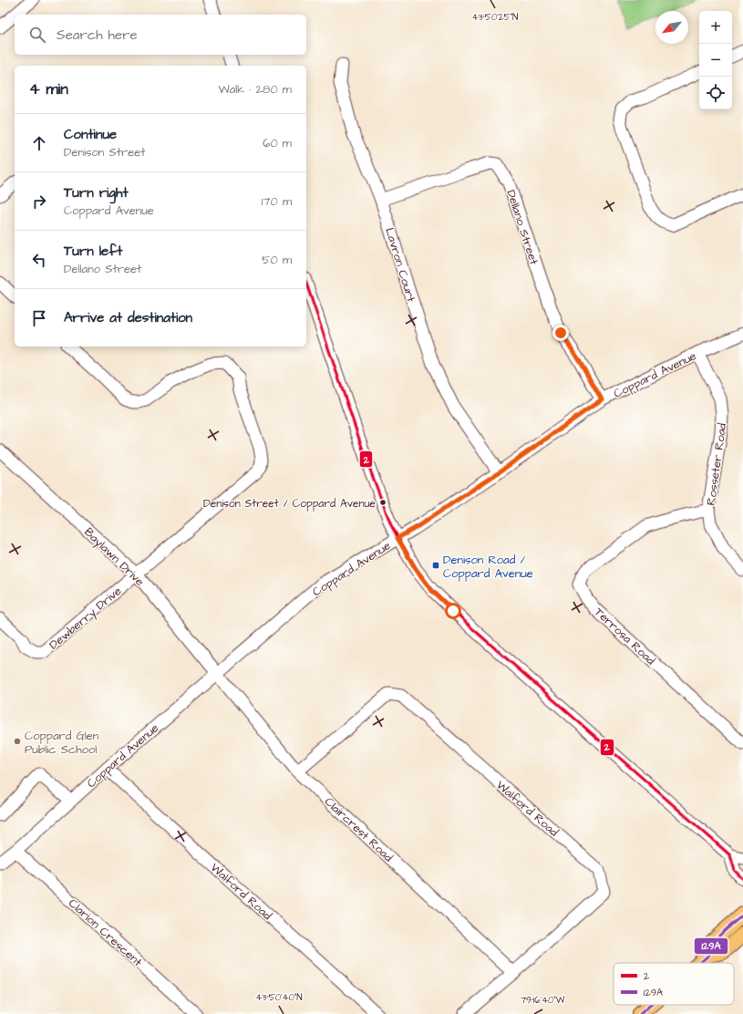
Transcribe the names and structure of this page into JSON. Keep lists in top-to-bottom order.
{
  "streets": {
    "street": [
      "Dellano Street",
      "Lavron Court",
      "Coppard Avenue",
      "Rosseter Road",
      "Baylawn Drive",
      "Dewberry Drive",
      "Terrosa Road",
      "Walford Road",
      "Claircrest Road",
      "Clarion Crescent"
    ]
  },
  "crossings": [
    ["Dellano Street", "Lavron Court"],
    ["Dellano Street", "Coppard Avenue"],
    ["Lavron Court", "Coppard Avenue"],
    ["Coppard Avenue", "Rosseter Road"],
    ["Coppard Avenue", "Baylawn Drive"],
    ["Coppard Avenue", "Walford Road"],
    ["Coppard Avenue", "Claircrest Road"],
    ["Coppard Avenue", "Clarion Crescent"],
    ["Rosseter Road", "Terrosa Road"],
    ["Baylawn Drive", "Dewberry Drive"],
    ["Baylawn Drive", "Claircrest Road"],
    ["Walford Road", "Claircrest Road"]
  ],
  "places": {
    "other": ["Denison Street / Coppard Avenue", "Coppard Glen Public School"],
    "transit": ["Denison Road / Coppard Avenue"]
  },
  "lines": ["transit line 2", "transit line 129A"],
  "legend": ["2", "129A"],
  "north": "bottom left",
  "page": {
    "map_buttons": ["+", "−"],
    "search": "Search here",
    "heading": ["4 min", "Walk · 280 m"],
    "list": [
      ["Continue", "Denison Street", "60 m"],
      ["Turn right", "Coppard Avenue", "170 m"],
      ["Turn left", "Dellano Street", "50 m"],
      "Arrive at destination"
    ]
  },
  "coordinates": ["43°50'25\"N", "43°50'40\"N", "79°16'40\"W"]
}
